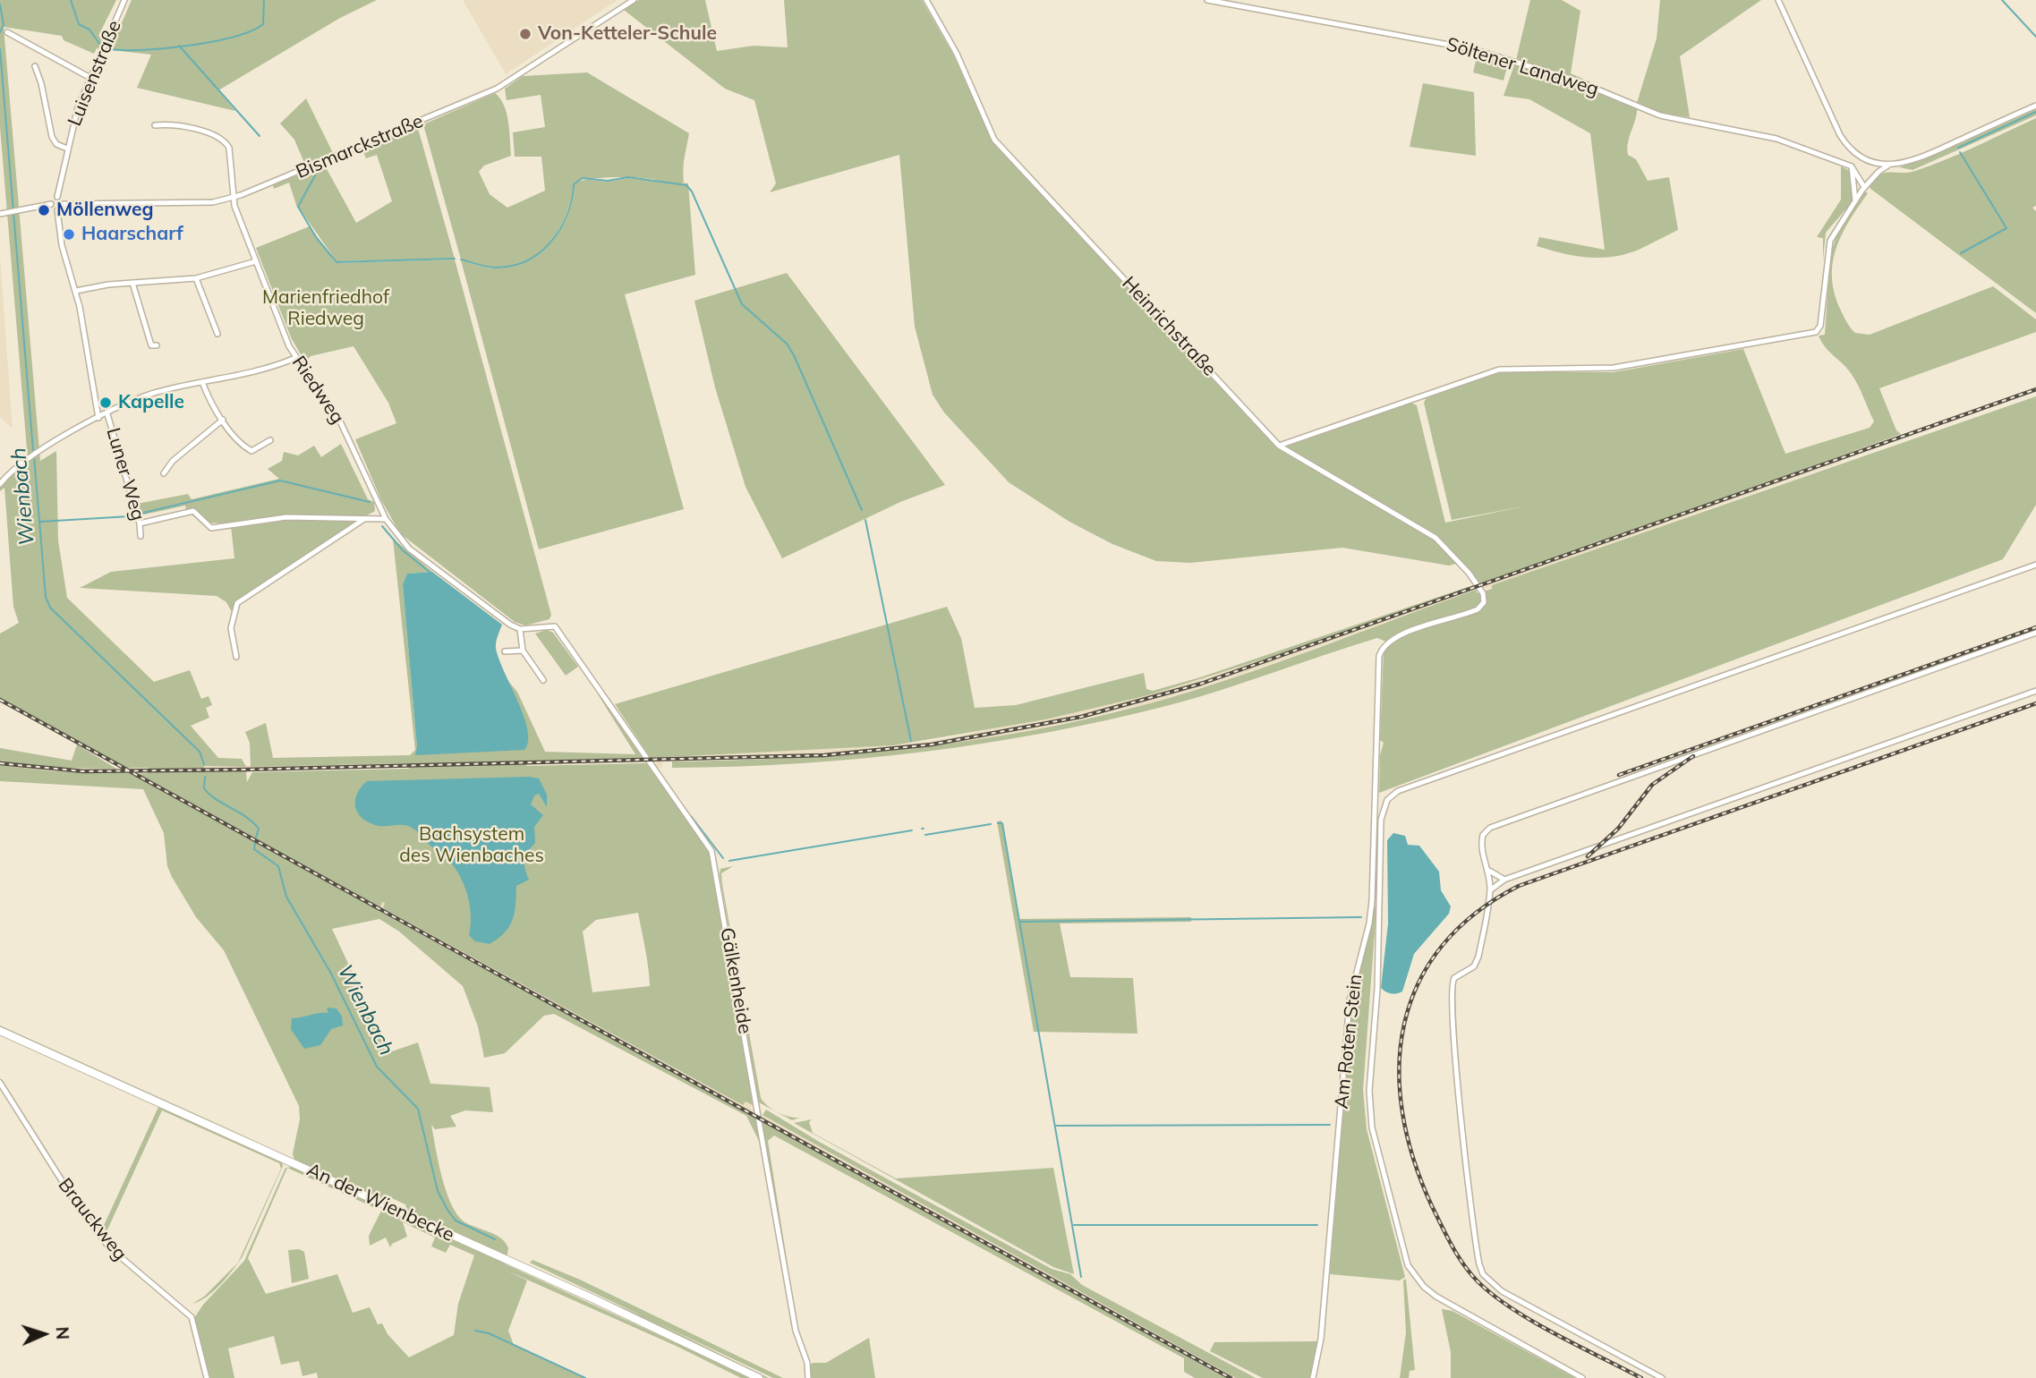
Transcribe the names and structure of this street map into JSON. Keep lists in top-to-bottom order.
{
  "streets": {
    "street": [
      "Söltener Landweg",
      "Luisenstraße",
      "Bismarckstraße",
      "Heinrichstraße",
      "Riedweg",
      "Luner Weg",
      "Gälkenheide",
      "Am Roten Stein",
      "An der Wienbecke",
      "Brauckweg"
    ]
  },
  "crossings": [
    ["Bismarckstraße", "Riedweg"],
    ["Heinrichstraße", "Am Roten Stein"],
    ["Riedweg", "Luner Weg"],
    ["Riedweg", "Gälkenheide"]
  ],
  "water": ["Wienbach"],
  "parks": ["Marienfriedhof Riedweg", "Bachsystem des Wienbaches"],
  "places": [
    "Von-Ketteler-Schule",
    "Möllenweg",
    "Haarscharf",
    "Kapelle"
  ],
  "north": "right"
}
